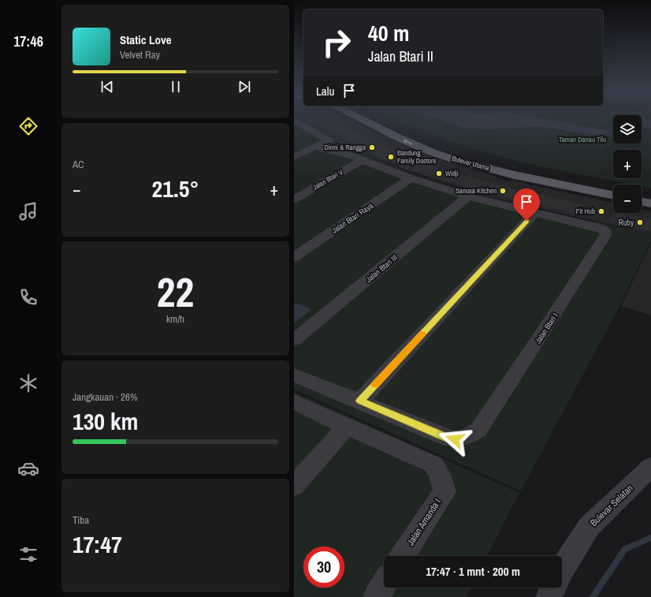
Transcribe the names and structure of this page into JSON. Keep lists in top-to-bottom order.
{
  "streets": {
    "main road": ["Bulevar Utama"],
    "street": [
      "Jalan Btari V",
      "Jalan Btari Raya",
      "Jalan Btari III",
      "Jalan Btari I",
      "Bulevar Selatan",
      "Jalan Amanda I"
    ]
  },
  "parks": ["Taman Danau Tilu"],
  "places": [
    "Dinni & Rangga",
    "Bandung Family Doctors",
    "Widji",
    "Sanusa Kitchen",
    "Fit Hub",
    "Ruby"
  ],
  "page": {
    "tabs": "17:46",
    "turn": ["40 m", "Jalan Btari II"],
    "song": ["Static Love", "Velvet Ray"],
    "then": "Lalu",
    "map_buttons": ["+", "−"],
    "tile": [
      "AC",
      ["22", "km/h"],
      ["Jangkauan · 26%", "130 km"],
      ["Tiba", "17:47"]
    ],
    "heat": ["−", "21.5°", "+"],
    "limit": "30",
    "trip": "17:47 · 1 mnt · 200 m"
  }
}
